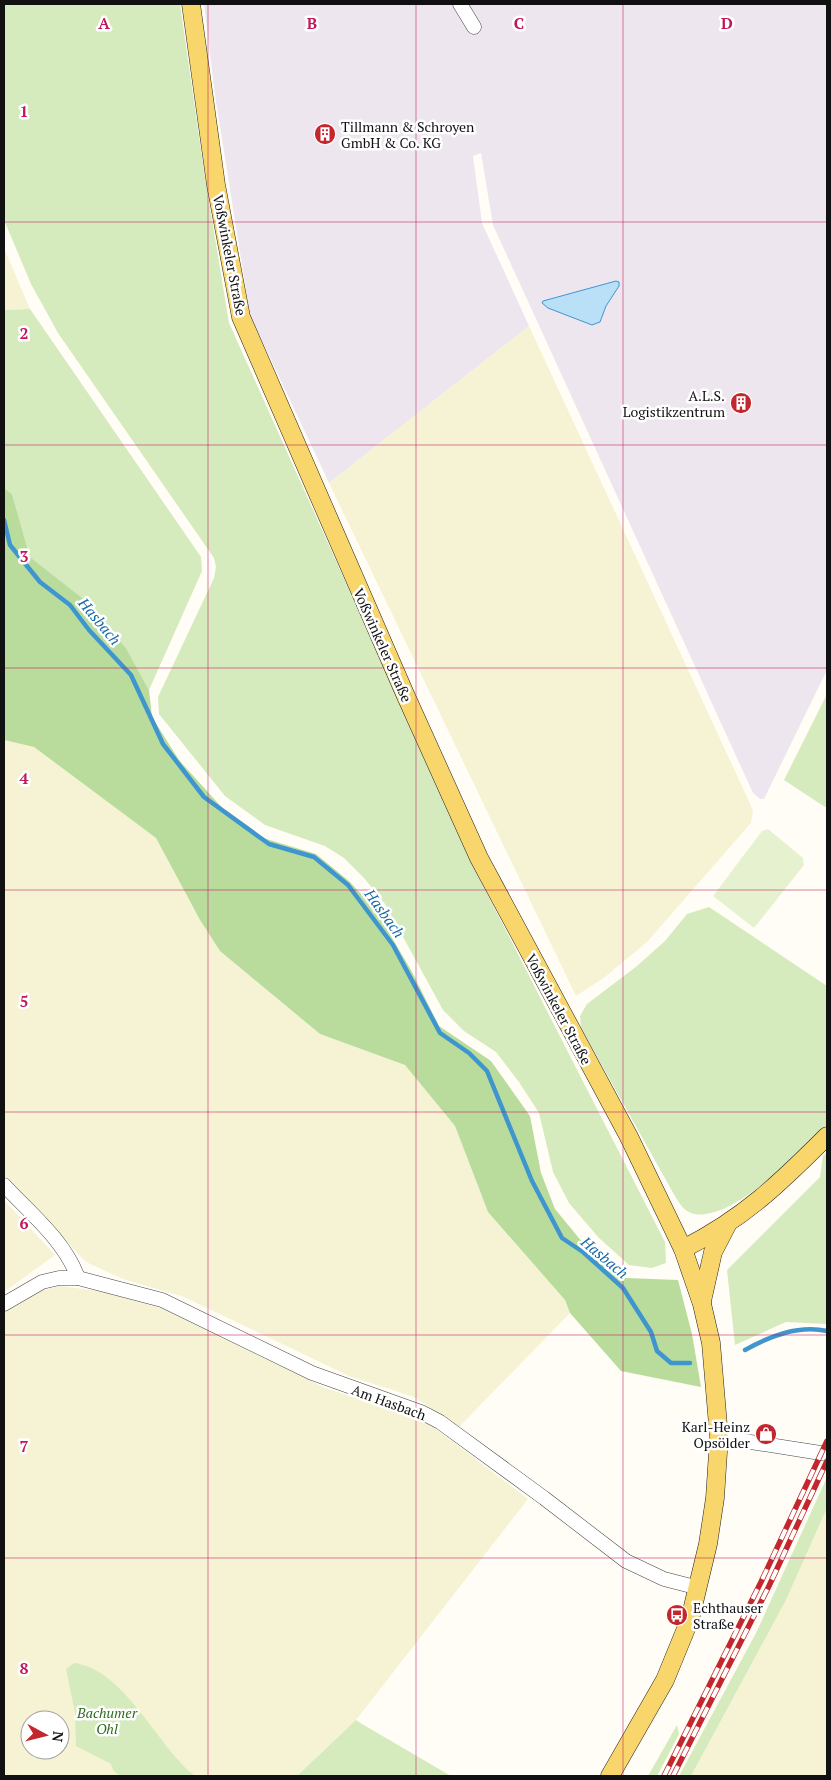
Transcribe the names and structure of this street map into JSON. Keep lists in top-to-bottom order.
{
  "streets": {
    "main road": ["Voßwinkeler Straße"],
    "street": ["Am Hasbach"]
  },
  "crossings": [
    ["Voßwinkeler Straße", "Am Hasbach"]
  ],
  "water": ["Hasbach"],
  "parks": ["Bachumer Ohl"],
  "places": {
    "building": ["Tillmann & Schroyen GmbH & Co. KG", "A.L.S. Logistikzentrum"],
    "shop": ["Karl-Heinz Opsölder"],
    "bus stop": ["Echthauser Straße"]
  },
  "north": "right",
  "grid": {
    "columns": [
      "A",
      "B",
      "C",
      "D"
    ],
    "rows": [
      "1",
      "2",
      "3",
      "4",
      "5",
      "6",
      "7",
      "8"
    ]
  }
}
